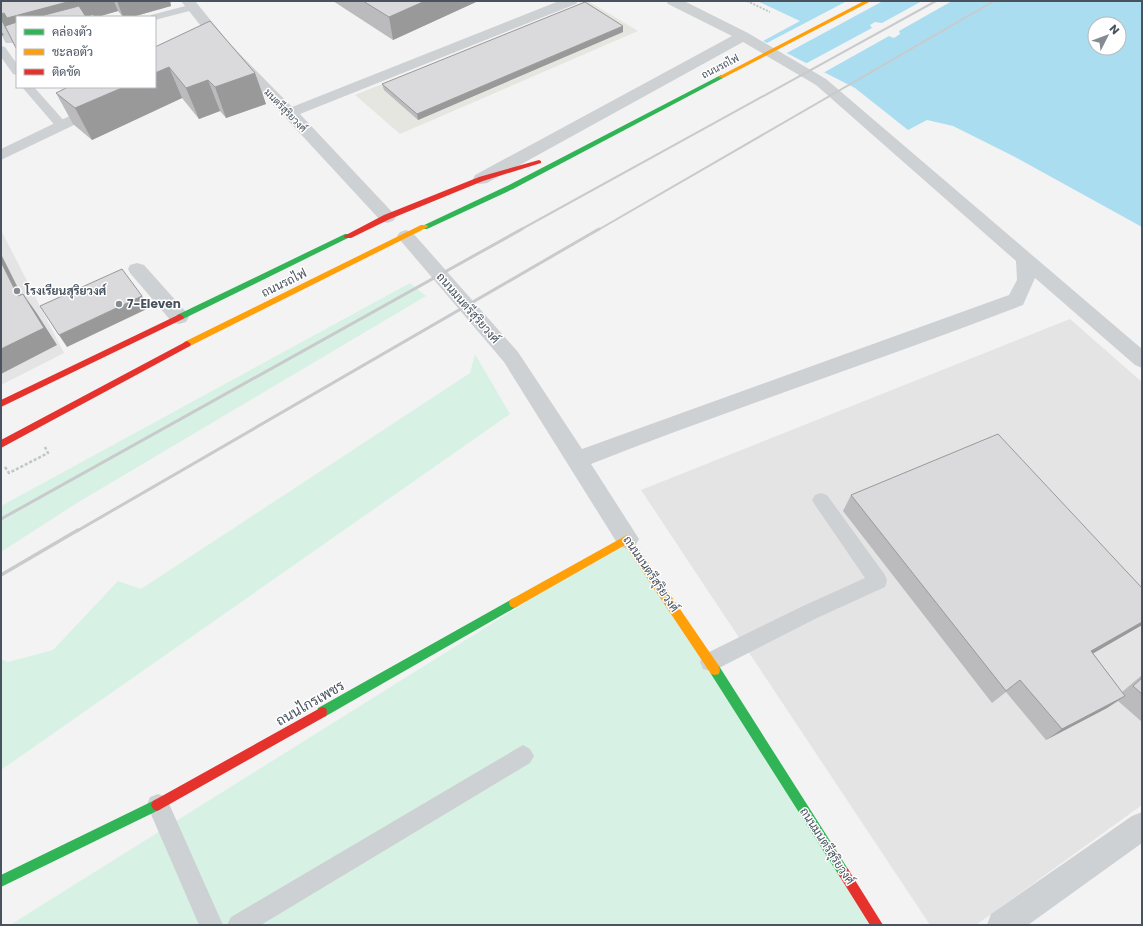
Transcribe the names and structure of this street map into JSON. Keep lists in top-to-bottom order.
{
  "streets": {
    "main road": ["ถนนรถไฟ", "ถนนมนตรีสุริยวงศ์", "ถนนไกรเพชร"],
    "street": ["มนตรีสุริยวงศ์"]
  },
  "crossings": [
    ["ถนนรถไฟ", "มนตรีสุริยวงศ์"],
    ["ถนนรถไฟ", "ถนนมนตรีสุริยวงศ์"],
    ["ถนนมนตรีสุริยวงศ์", "ถนนไกรเพชร"]
  ],
  "places": ["โรงเรียนสุริยวงศ์", "7-Eleven"],
  "legend": ["คล่องตัว", "ชะลอตัว", "ติดขัด"],
  "north": "top right"
}
